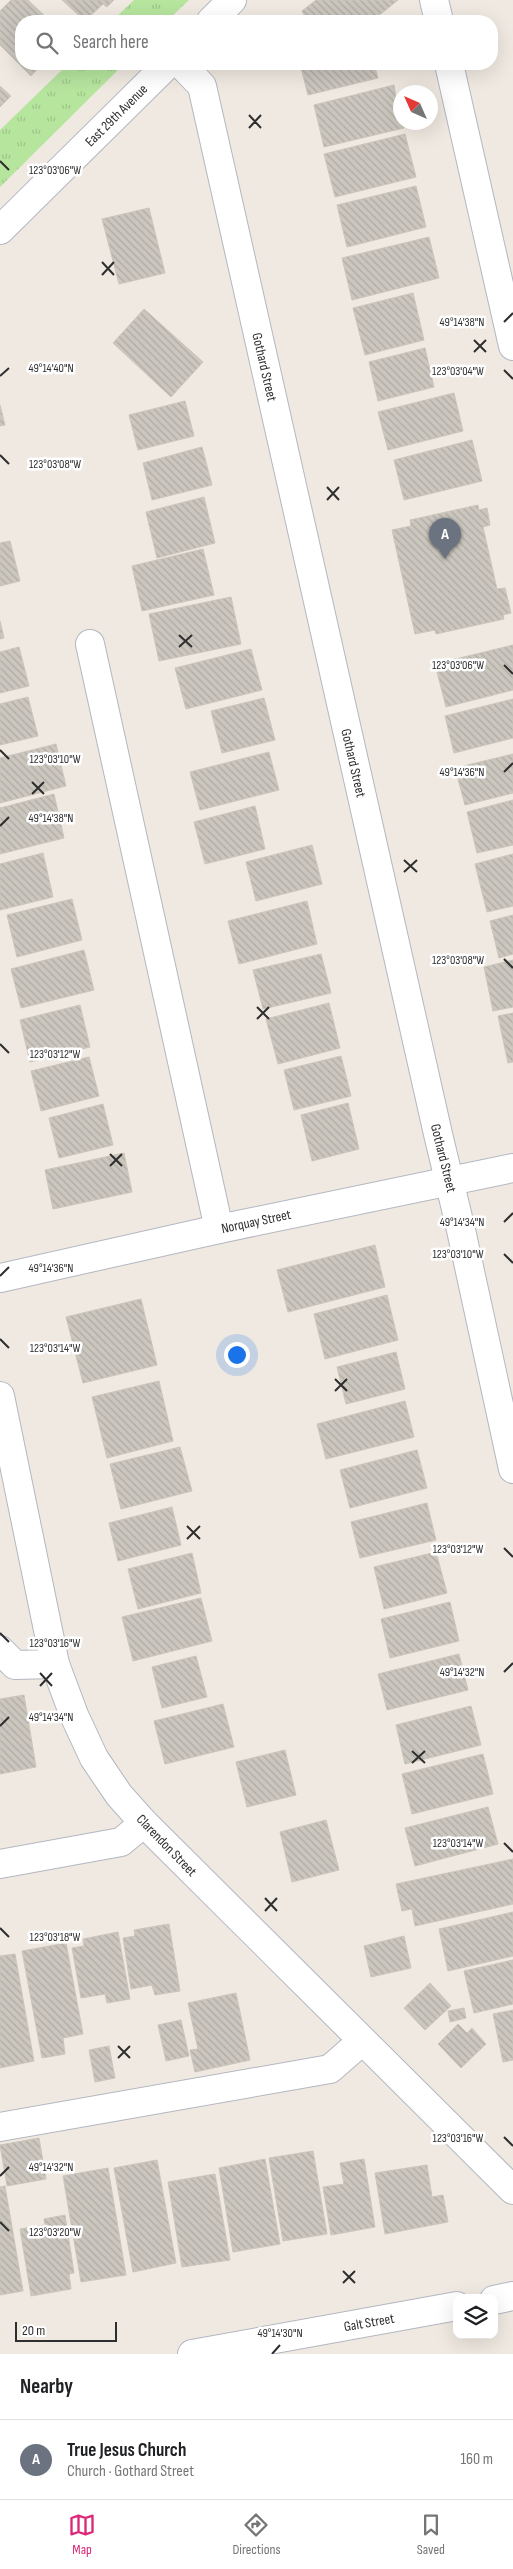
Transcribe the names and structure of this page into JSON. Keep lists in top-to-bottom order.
{
  "streets": {
    "street": [
      "East 29th Avenue",
      "Gothard Street",
      "Norquay Street",
      "Clarendon Street",
      "Galt Street"
    ]
  },
  "crossings": [
    ["Gothard Street", "Norquay Street"]
  ],
  "scale_bar": "20 m",
  "north": "top left",
  "page": {
    "search": "Search here",
    "pins": "A",
    "scale": "20 m",
    "heading": "Nearby",
    "list": [
      {
        "mark": "A",
        "name": "True Jesus Church",
        "note": "Church · Gothard Street",
        "value": "160 m"
      }
    ],
    "nav": ["Map", "Directions", "Saved"]
  },
  "coordinates": [
    "123°03'06\"W",
    "49°14'38\"N",
    "49°14'40\"N",
    "123°03'04\"W",
    "123°03'08\"W",
    "123°03'10\"W",
    "49°14'36\"N",
    "123°03'12\"W",
    "49°14'34\"N",
    "123°03'14\"W",
    "123°03'16\"W",
    "49°14'32\"N",
    "123°03'18\"W",
    "123°03'20\"W",
    "49°14'30\"N"
  ]
}
